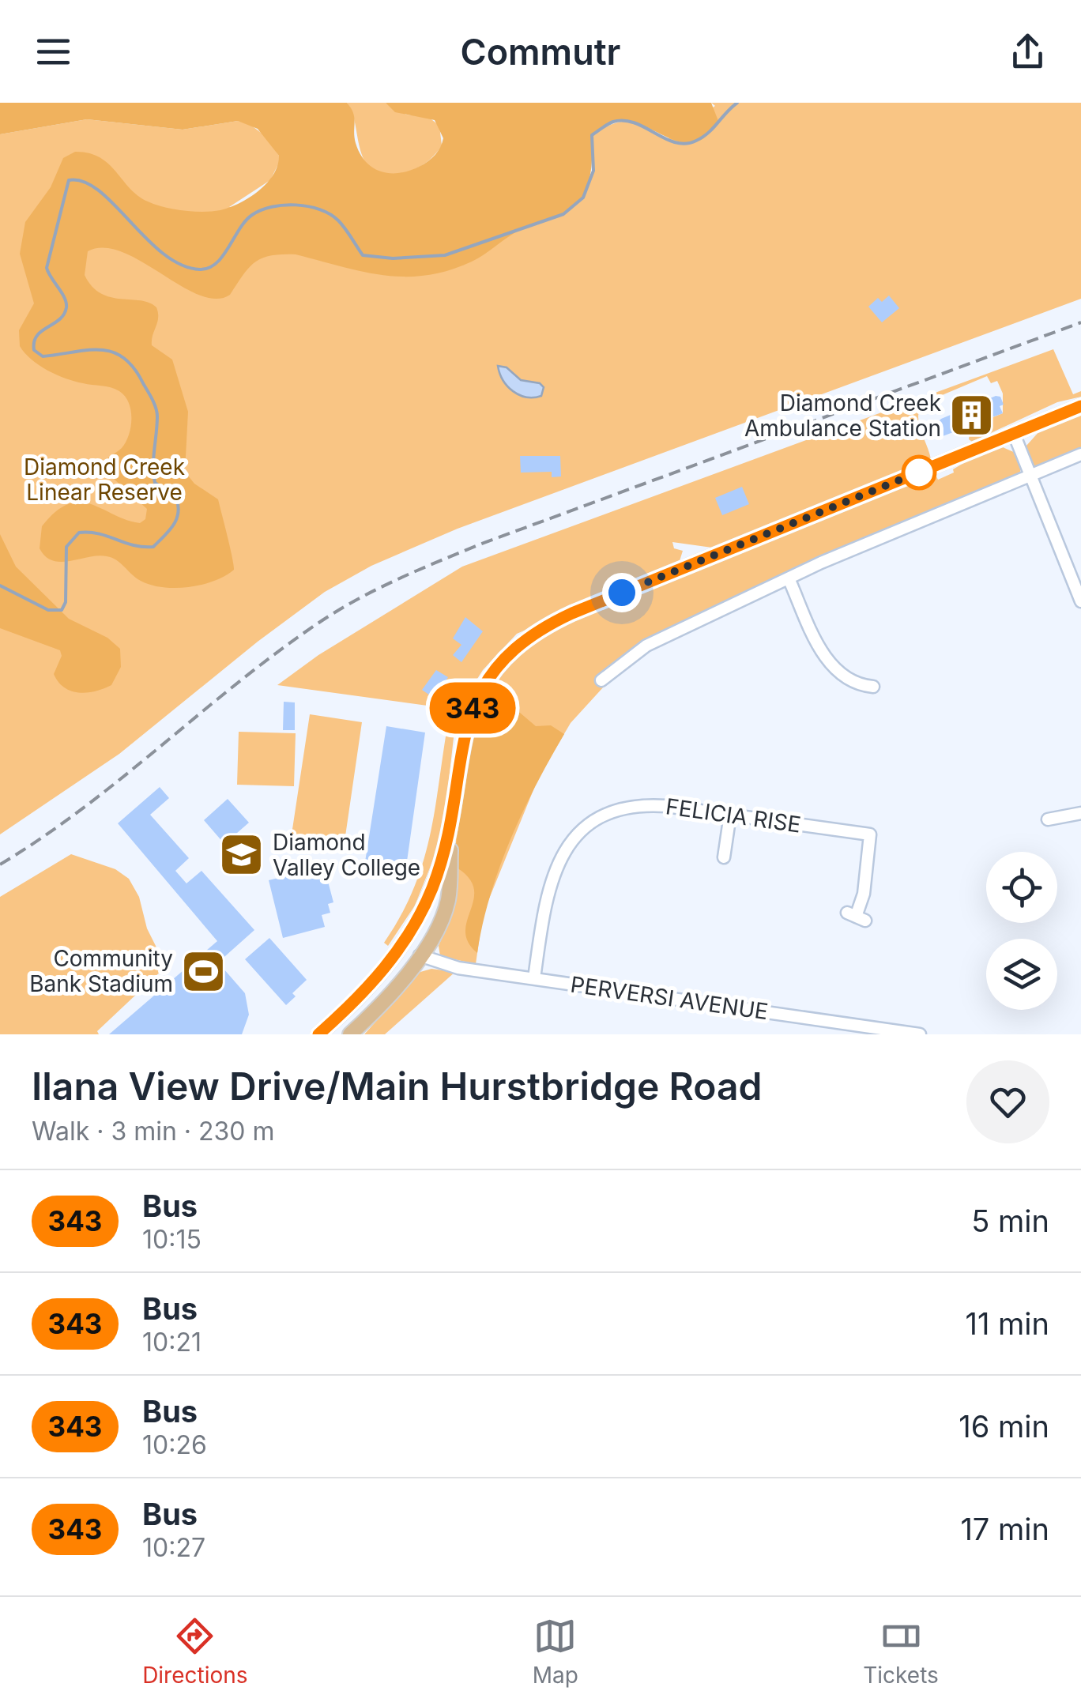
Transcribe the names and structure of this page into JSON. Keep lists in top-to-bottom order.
{
  "streets": {
    "street": ["FELICIA RISE", "PERVERSI AVENUE"]
  },
  "crossings": [
    ["FELICIA RISE", "PERVERSI AVENUE"]
  ],
  "parks": ["Diamond Creek Linear Reserve"],
  "places": {
    "building": ["Diamond Creek Ambulance Station"],
    "school or university": ["Diamond Valley College"],
    "sports": ["Community Bank Stadium"]
  },
  "lines": ["bus line 343"],
  "page": {
    "header": "Commutr",
    "on_map": "343",
    "heading": ["Ilana View Drive/Main Hurstbridge Road", "Walk · 3 min · 230 m"],
    "list": [
      {
        "mark": "343",
        "name": "Bus",
        "note": "10:15",
        "value": "5 min"
      },
      {
        "mark": "343",
        "name": "Bus",
        "note": "10:21",
        "value": "11 min"
      },
      {
        "mark": "343",
        "name": "Bus",
        "note": "10:26",
        "value": "16 min"
      },
      {
        "mark": "343",
        "name": "Bus",
        "note": "10:27",
        "value": "17 min"
      }
    ],
    "tabs": ["Directions", "Map", "Tickets"]
  }
}
